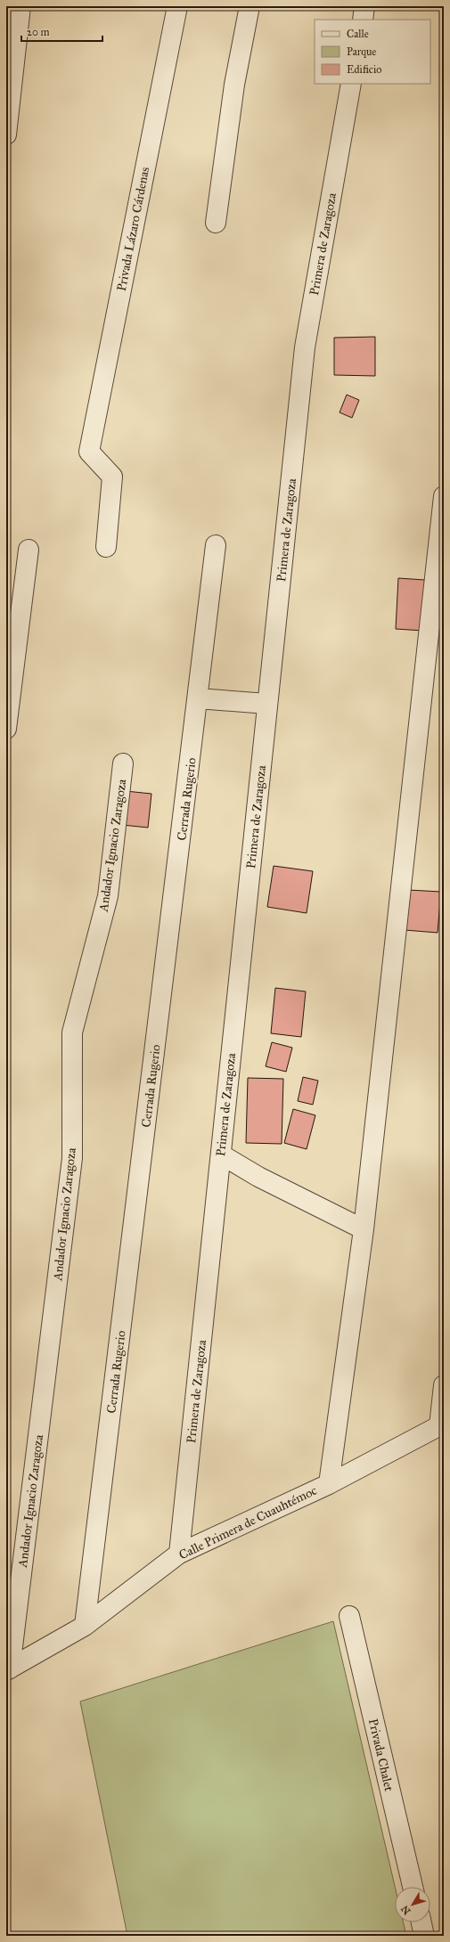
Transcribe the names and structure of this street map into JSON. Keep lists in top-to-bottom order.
{
  "streets": {
    "street": [
      "Privada Lázaro Cárdenas",
      "Primera de Zaragoza",
      "Cerrada Rugerio",
      "Andador Ignacio Zaragoza",
      "Calle Primera de Cuauhtémoc",
      "Privada Chalet"
    ]
  },
  "crossings": [
    ["Primera de Zaragoza", "Calle Primera de Cuauhtémoc"],
    ["Cerrada Rugerio", "Calle Primera de Cuauhtémoc"],
    ["Andador Ignacio Zaragoza", "Calle Primera de Cuauhtémoc"]
  ],
  "legend": ["Calle", "Parque", "Edificio"],
  "scale_bar": "20 m",
  "north": "bottom left"
}
